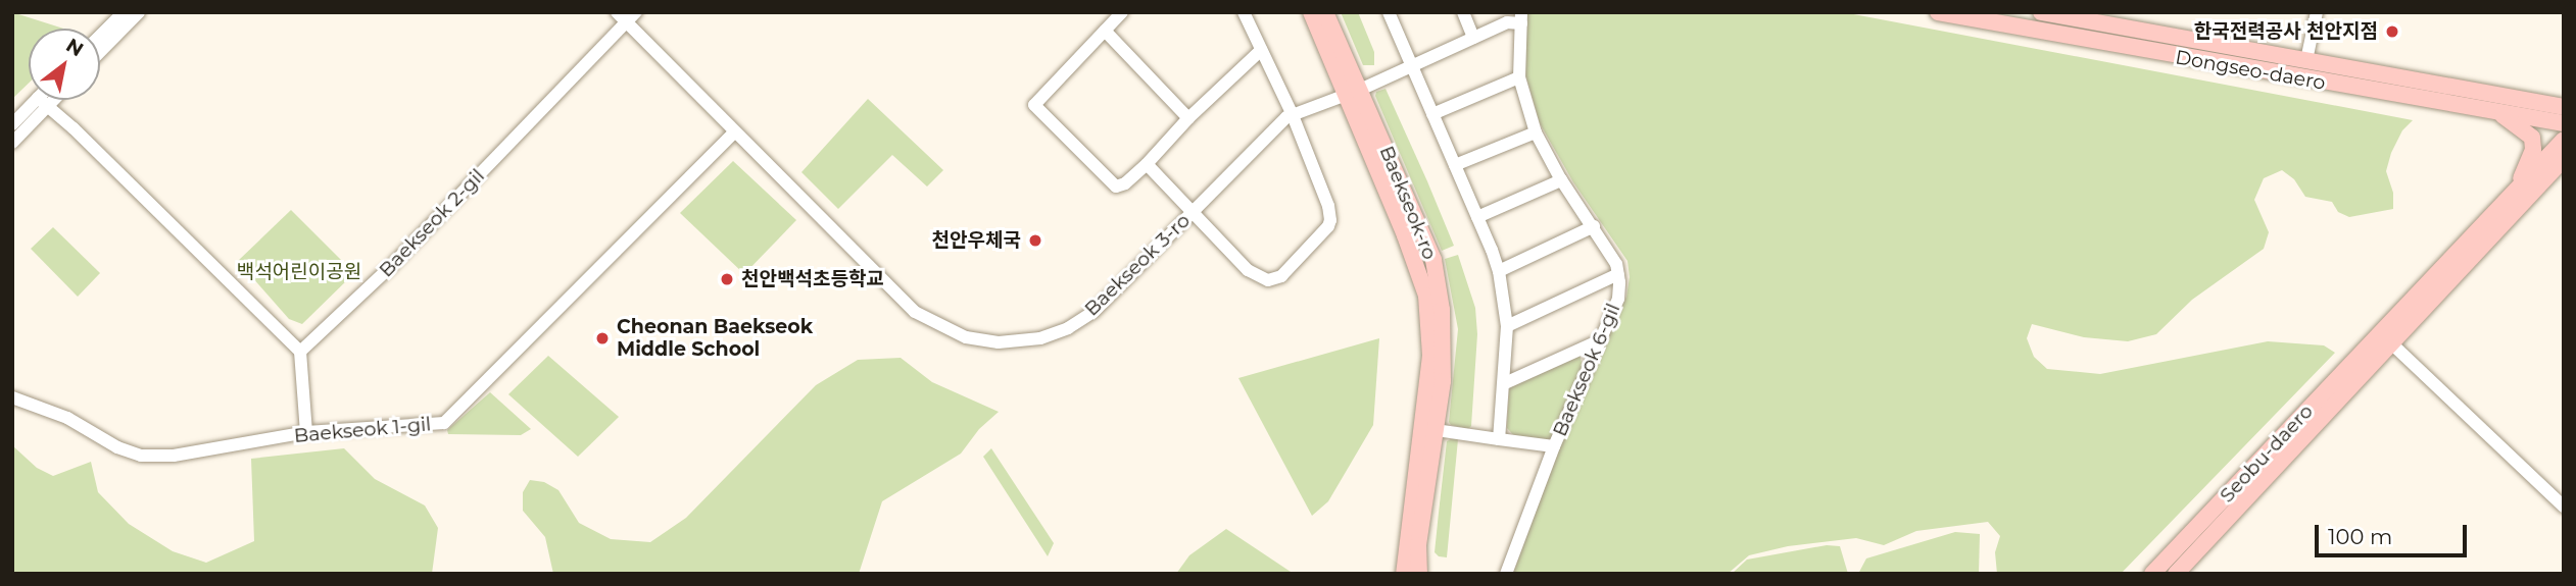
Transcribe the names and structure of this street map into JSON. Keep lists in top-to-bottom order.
{
  "streets": {
    "main road": ["Dongseo-daero", "Baekseok-ro", "Seobu-daero"],
    "street": [
      "Baekseok 2-gil",
      "Baekseok 3-ro",
      "Baekseok 6-gil",
      "Baekseok 1-gil"
    ]
  },
  "crossings": [
    ["Baekseok-ro", "Baekseok 3-ro"],
    ["Baekseok 2-gil", "Baekseok 3-ro"],
    ["Baekseok 3-ro", "Baekseok 6-gil"],
    ["Baekseok 3-ro", "Baekseok 1-gil"]
  ],
  "parks": ["백석어린이공원"],
  "places": [
    "한국전력공사 천안지점",
    "천안우체국",
    "천안백석초등학교",
    "Cheonan Baekseok Middle School"
  ],
  "scale_bar": "100 m",
  "north": "top right"
}
